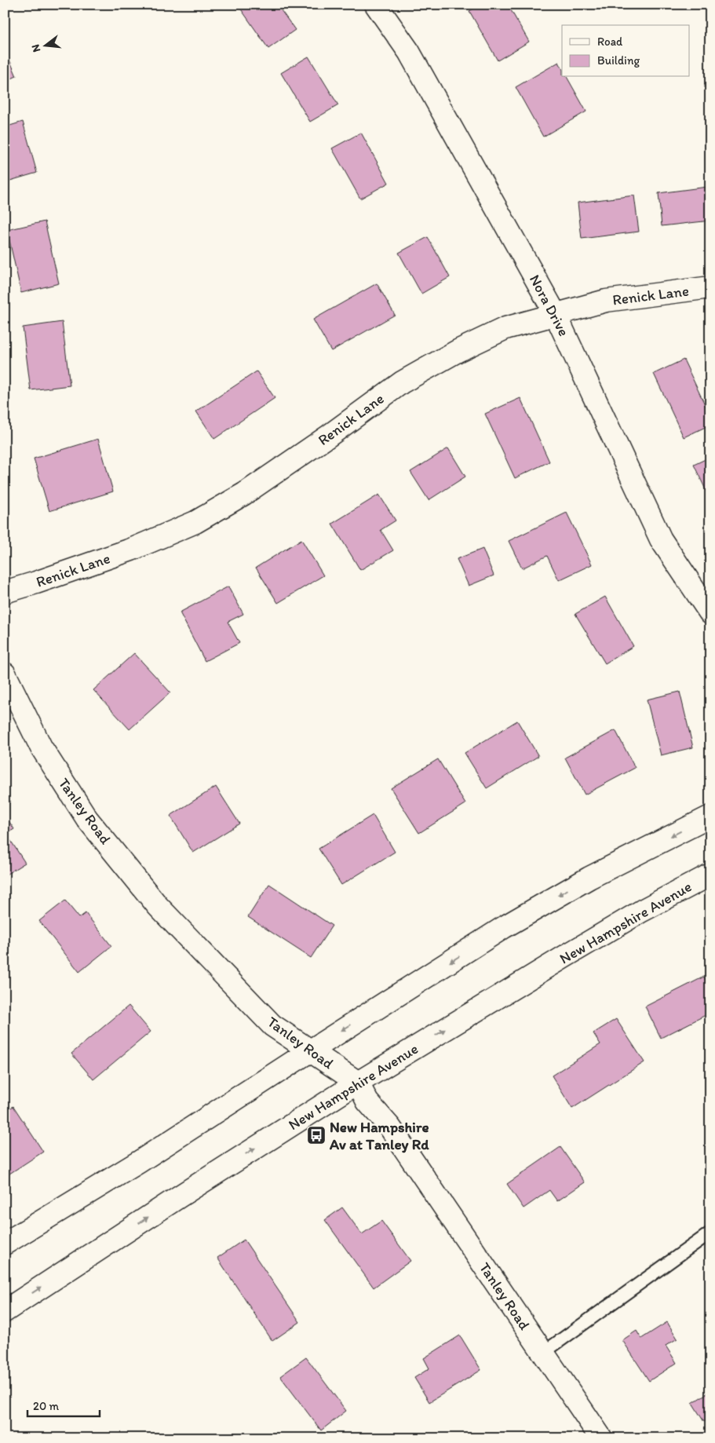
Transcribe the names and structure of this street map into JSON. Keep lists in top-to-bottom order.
{
  "streets": {
    "street": [
      "Renick Lane",
      "Nora Drive",
      "Tanley Road",
      "New Hampshire Avenue"
    ]
  },
  "crossings": [
    ["Renick Lane", "Nora Drive"],
    ["Tanley Road", "New Hampshire Avenue"]
  ],
  "places": {
    "bus stop": ["New Hampshire Av at Tanley Rd"]
  },
  "legend": ["Road", "Building"],
  "scale_bar": "20 m",
  "north": "left"
}
